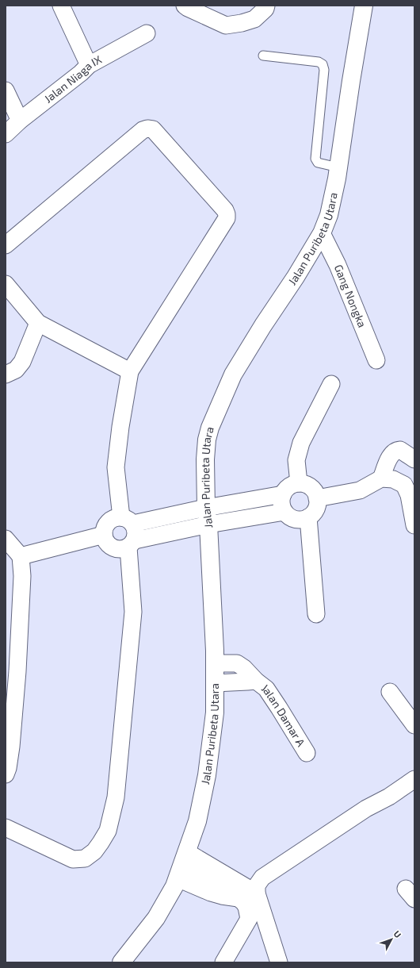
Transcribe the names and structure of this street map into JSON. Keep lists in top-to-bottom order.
{
  "streets": {
    "street": [
      "Jalan Niaga IX",
      "Jalan Puribeta Utara",
      "Gang Nongka",
      "Jalan Damar A"
    ]
  },
  "crossings": [
    ["Jalan Puribeta Utara", "Gang Nongka"],
    ["Jalan Puribeta Utara", "Jalan Damar A"]
  ],
  "north": "top right"
}
